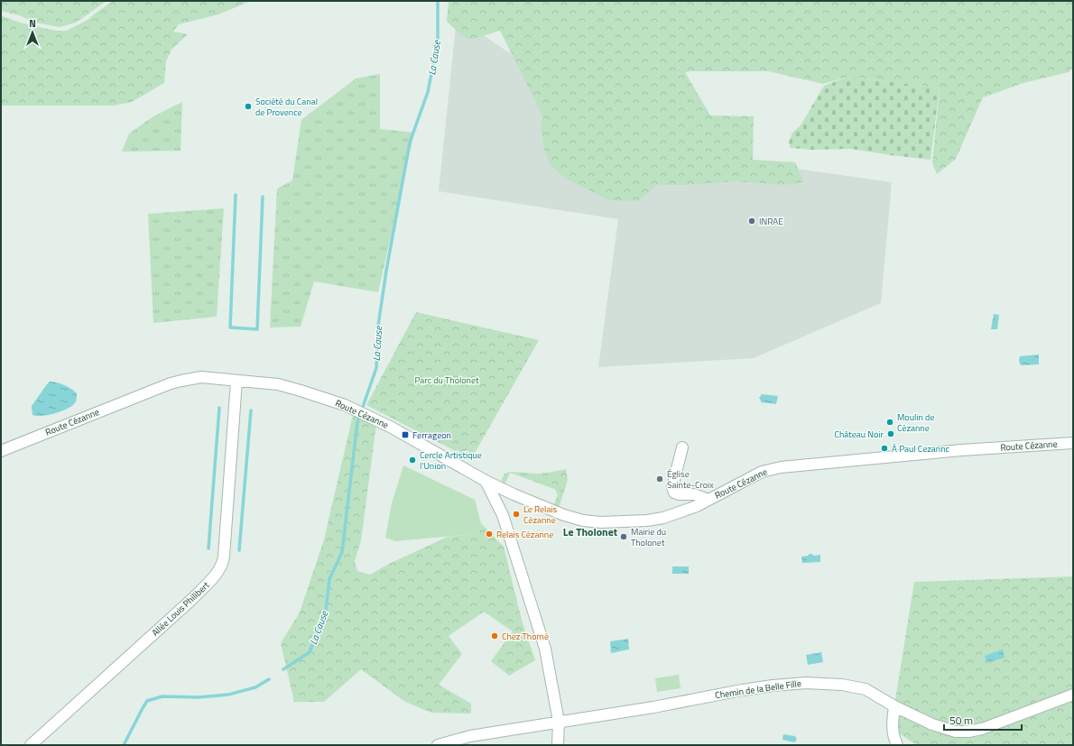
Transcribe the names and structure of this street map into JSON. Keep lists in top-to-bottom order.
{
  "streets": {
    "street": ["Route Cézanne", "Allée Louis Philibert", "Chemin de la Belle Fille"]
  },
  "crossings": [
    ["Route Cézanne", "Allée Louis Philibert"]
  ],
  "districts": ["Le Tholonet"],
  "water": ["La Cause"],
  "parks": ["Parc du Tholonet"],
  "places": {
    "other": [
      "Société du Canal de Provence",
      "INRAE",
      "Moulin de Cézanne",
      "Château Noir",
      "À Paul Cezannc",
      "Cercle Artistique l'Union",
      "Église Sainte-Croix",
      "Le Relais Cézanne",
      "Relais Cézanne",
      "Mairie du Tholonet",
      "Chez Thomé"
    ],
    "transit": ["Ferrageon"]
  },
  "scale_bar": "50 m",
  "north": "top"
}
